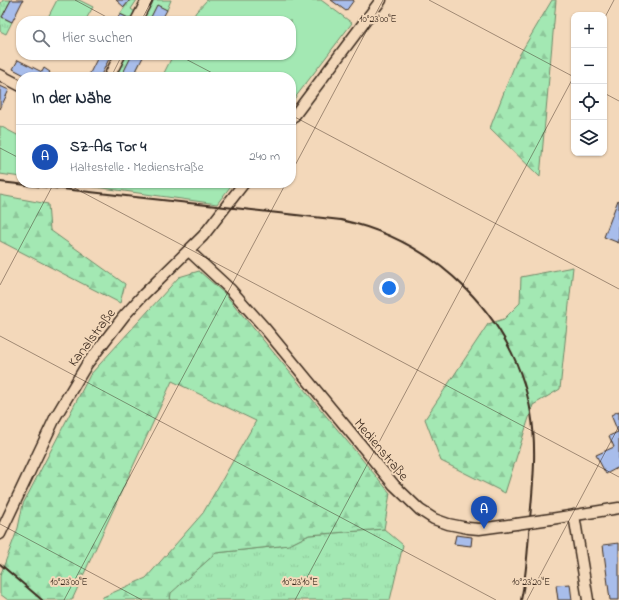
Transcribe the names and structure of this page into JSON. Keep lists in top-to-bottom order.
{
  "streets": {
    "street": ["Kanalstraße", "Medienstraße"]
  },
  "crossings": [
    ["Kanalstraße", "Medienstraße"]
  ],
  "page": {
    "map_buttons": ["+", "−"],
    "search": "Hier suchen",
    "heading": "In der Nähe",
    "list": [
      {
        "mark": "A",
        "name": "SZ-AG Tor 4",
        "note": "Haltestelle · Medienstraße",
        "value": "240 m"
      }
    ],
    "pins": "A"
  },
  "coordinates": ["10°23'00\"E", "10°23'10\"E", "10°23'20\"E"]
}
